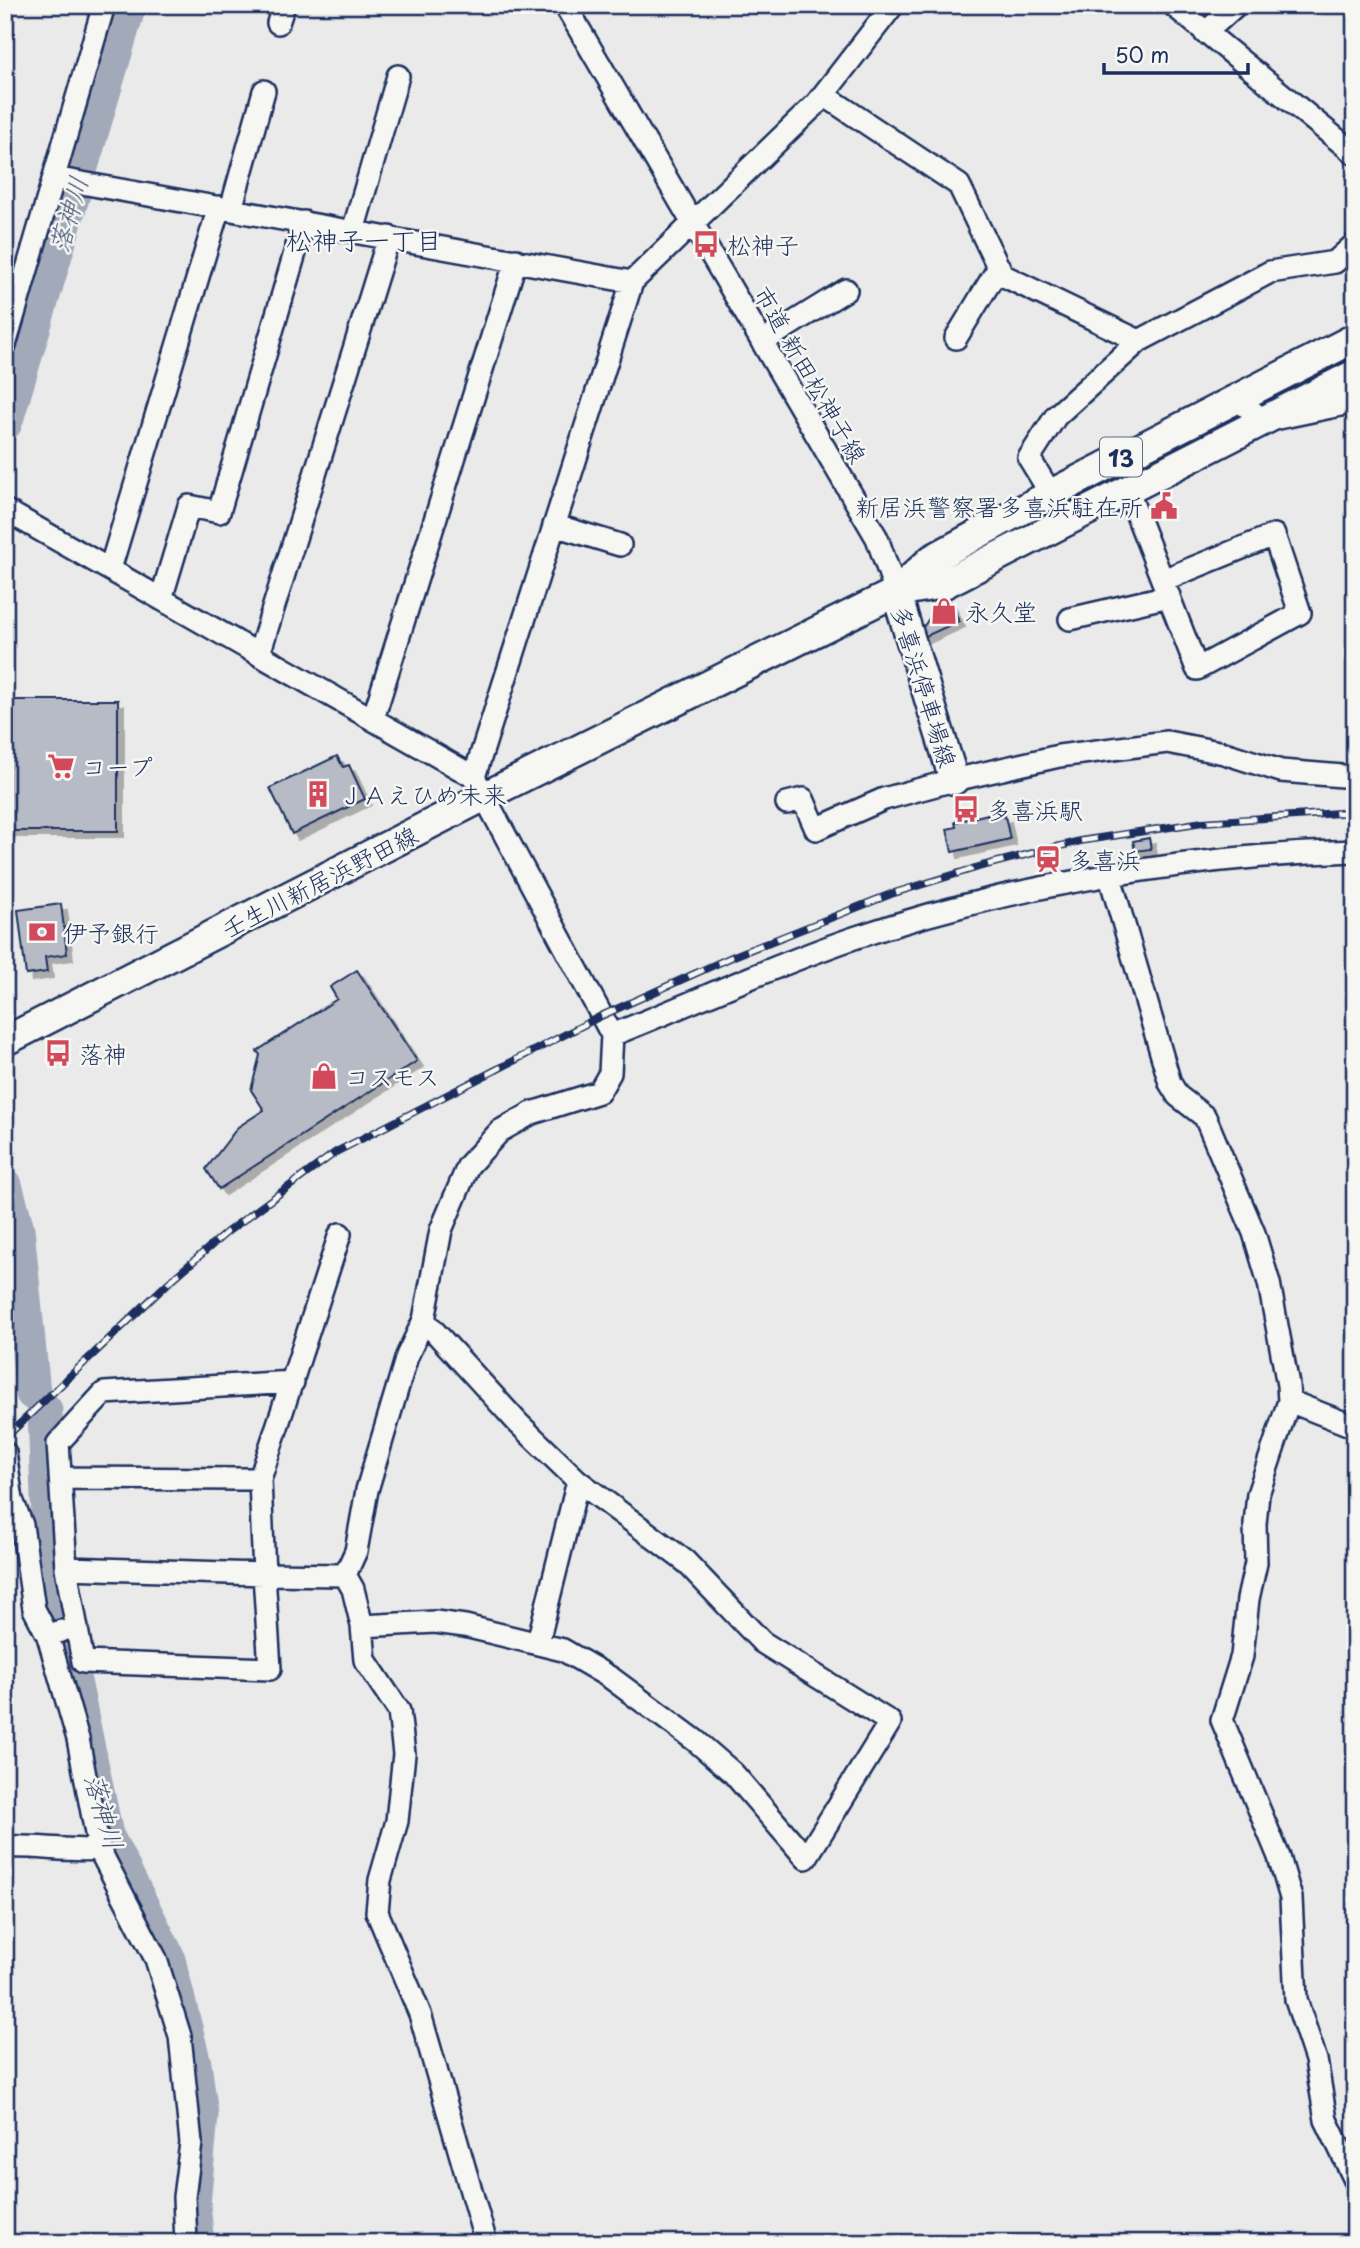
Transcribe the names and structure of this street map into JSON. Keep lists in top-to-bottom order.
{
  "streets": {
    "main road": ["13", "多喜浜停車場線", "壬生川新居浜野田線"],
    "street": ["市道 新田松神子線"]
  },
  "crossings": [
    ["市道 新田松神子線", "多喜浜停車場線"],
    ["市道 新田松神子線", "壬生川新居浜野田線"],
    ["多喜浜停車場線", "壬生川新居浜野田線"]
  ],
  "districts": ["松神子一丁目"],
  "water": ["落神川"],
  "places": {
    "bus stop": ["松神子", "多喜浜駅", "落神"],
    "public building": ["新居浜警察署多喜浜駐在所"],
    "shop": ["永久堂", "コスモス"],
    "supermarket": ["コープ"],
    "building": ["ＪＡえひめ未来"],
    "station": ["多喜浜"],
    "bank": ["伊予銀行"]
  },
  "scale_bar": "50 m"
}
